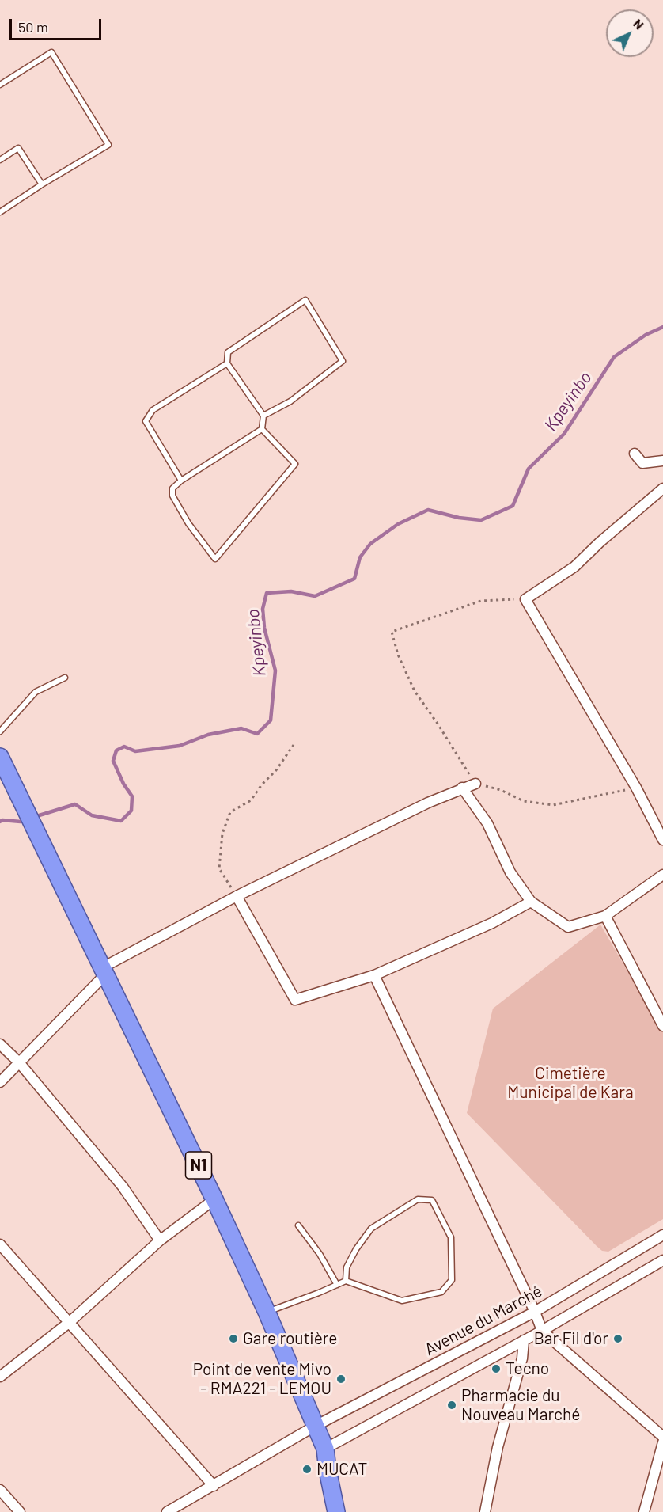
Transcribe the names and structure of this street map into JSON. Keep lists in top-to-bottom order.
{
  "streets": {
    "highway": ["N1"],
    "street": ["Avenue du Marché"]
  },
  "crossings": [
    ["N1", "Avenue du Marché"]
  ],
  "water": ["Kpeyinbo"],
  "parks": ["Cimetière Municipal de Kara"],
  "places": [
    "Gare routière",
    "Bar Fil d'or",
    "Tecno",
    "Point de vente Mivo - RMA221 - LEMOU",
    "Pharmacie du Nouveau Marché",
    "MUCAT"
  ],
  "scale_bar": "50 m",
  "north": "top right"
}
